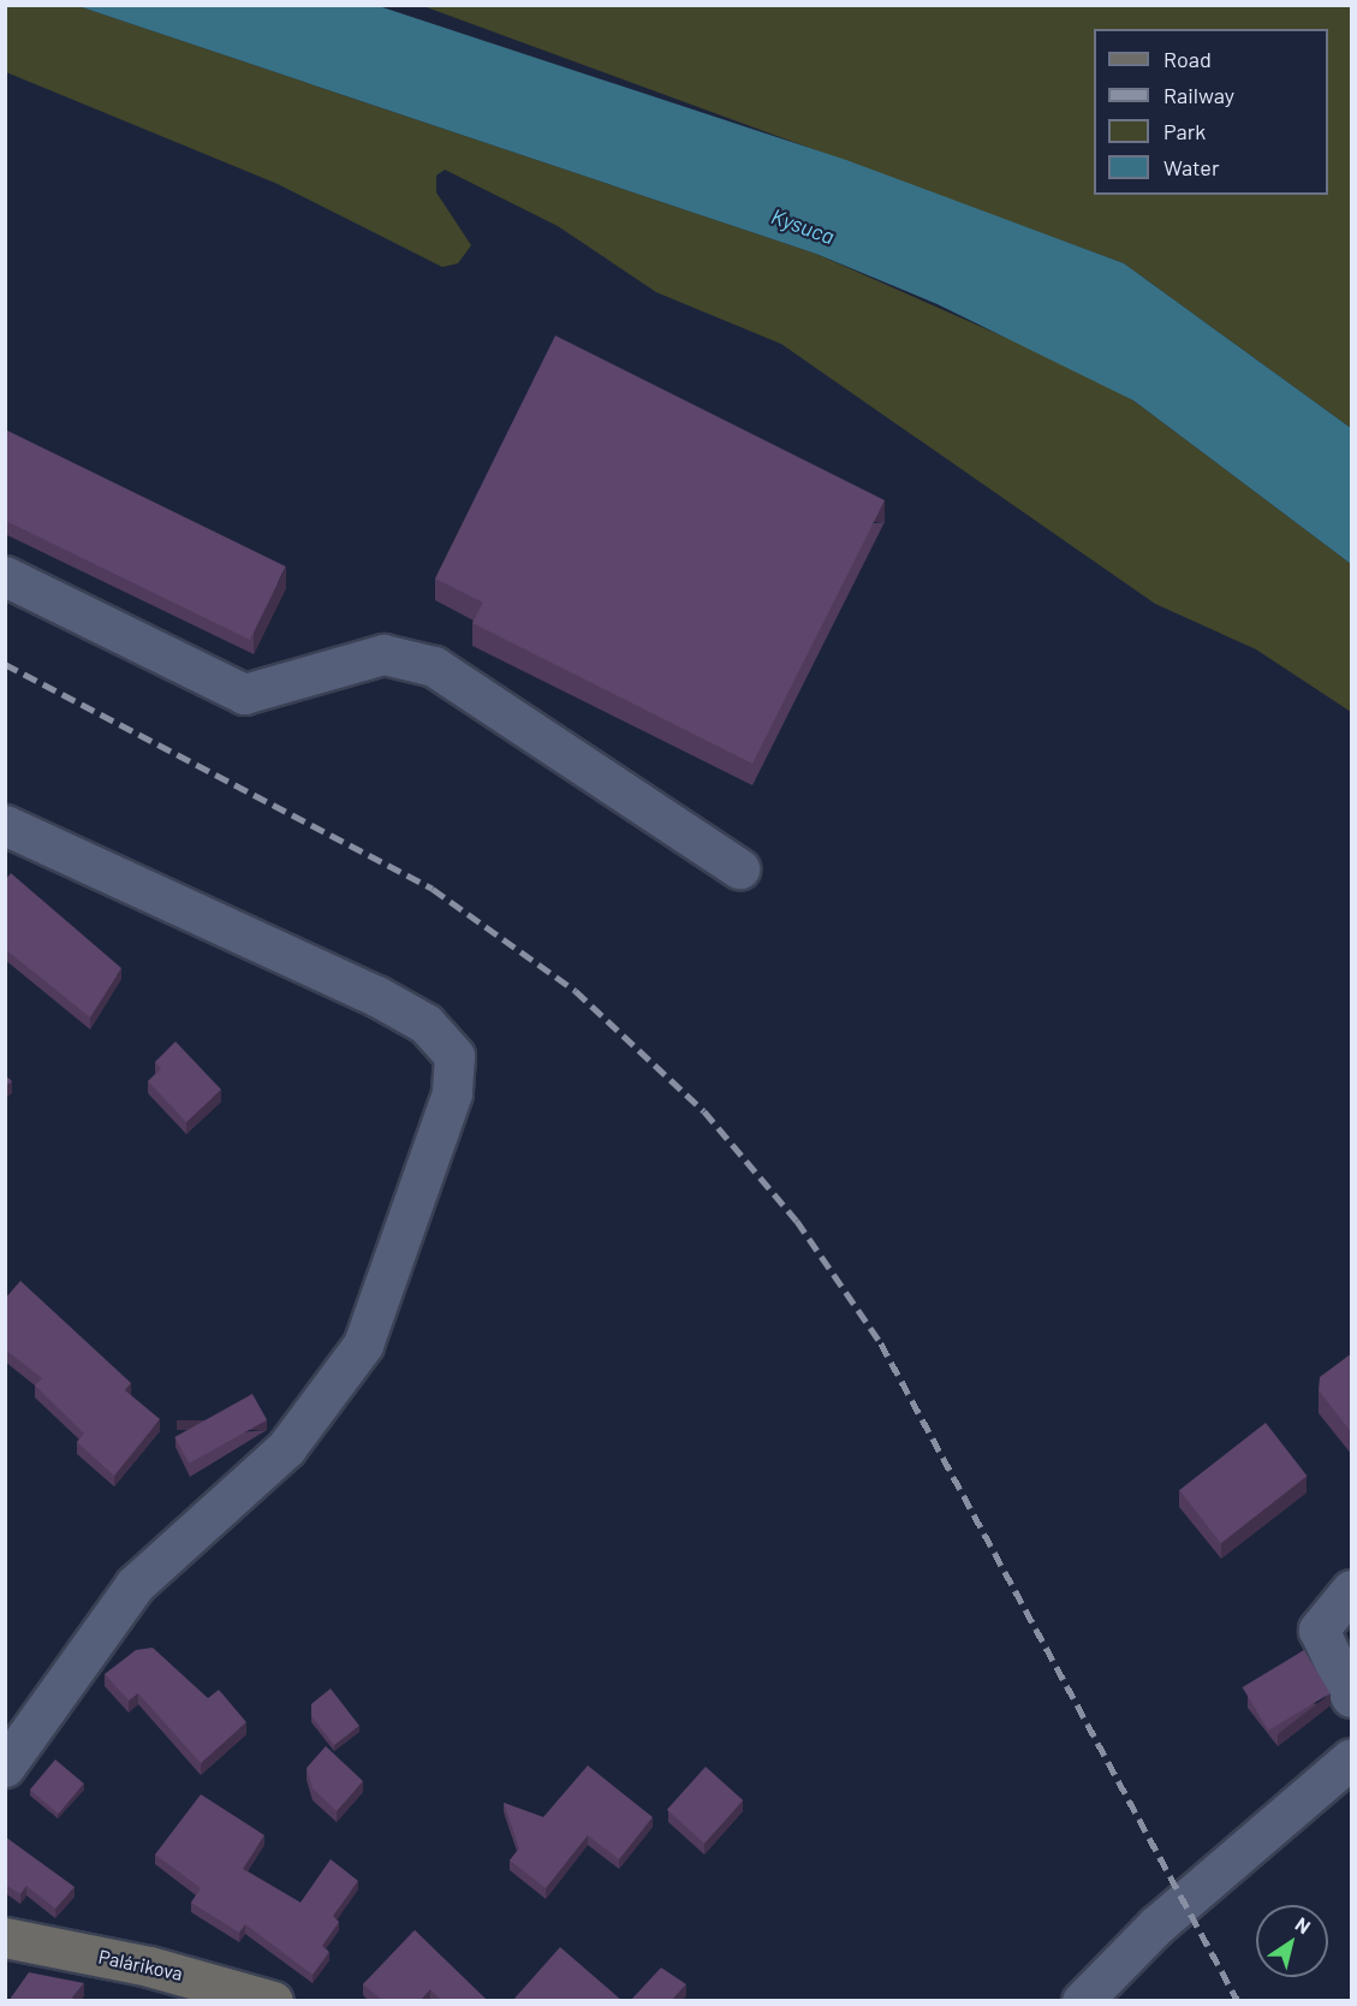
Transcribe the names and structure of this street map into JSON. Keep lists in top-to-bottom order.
{
  "streets": {
    "main road": ["Palárikova"]
  },
  "water": ["Kysuca"],
  "legend": [
    "Road",
    "Railway",
    "Park",
    "Water"
  ],
  "north": "top right"
}
